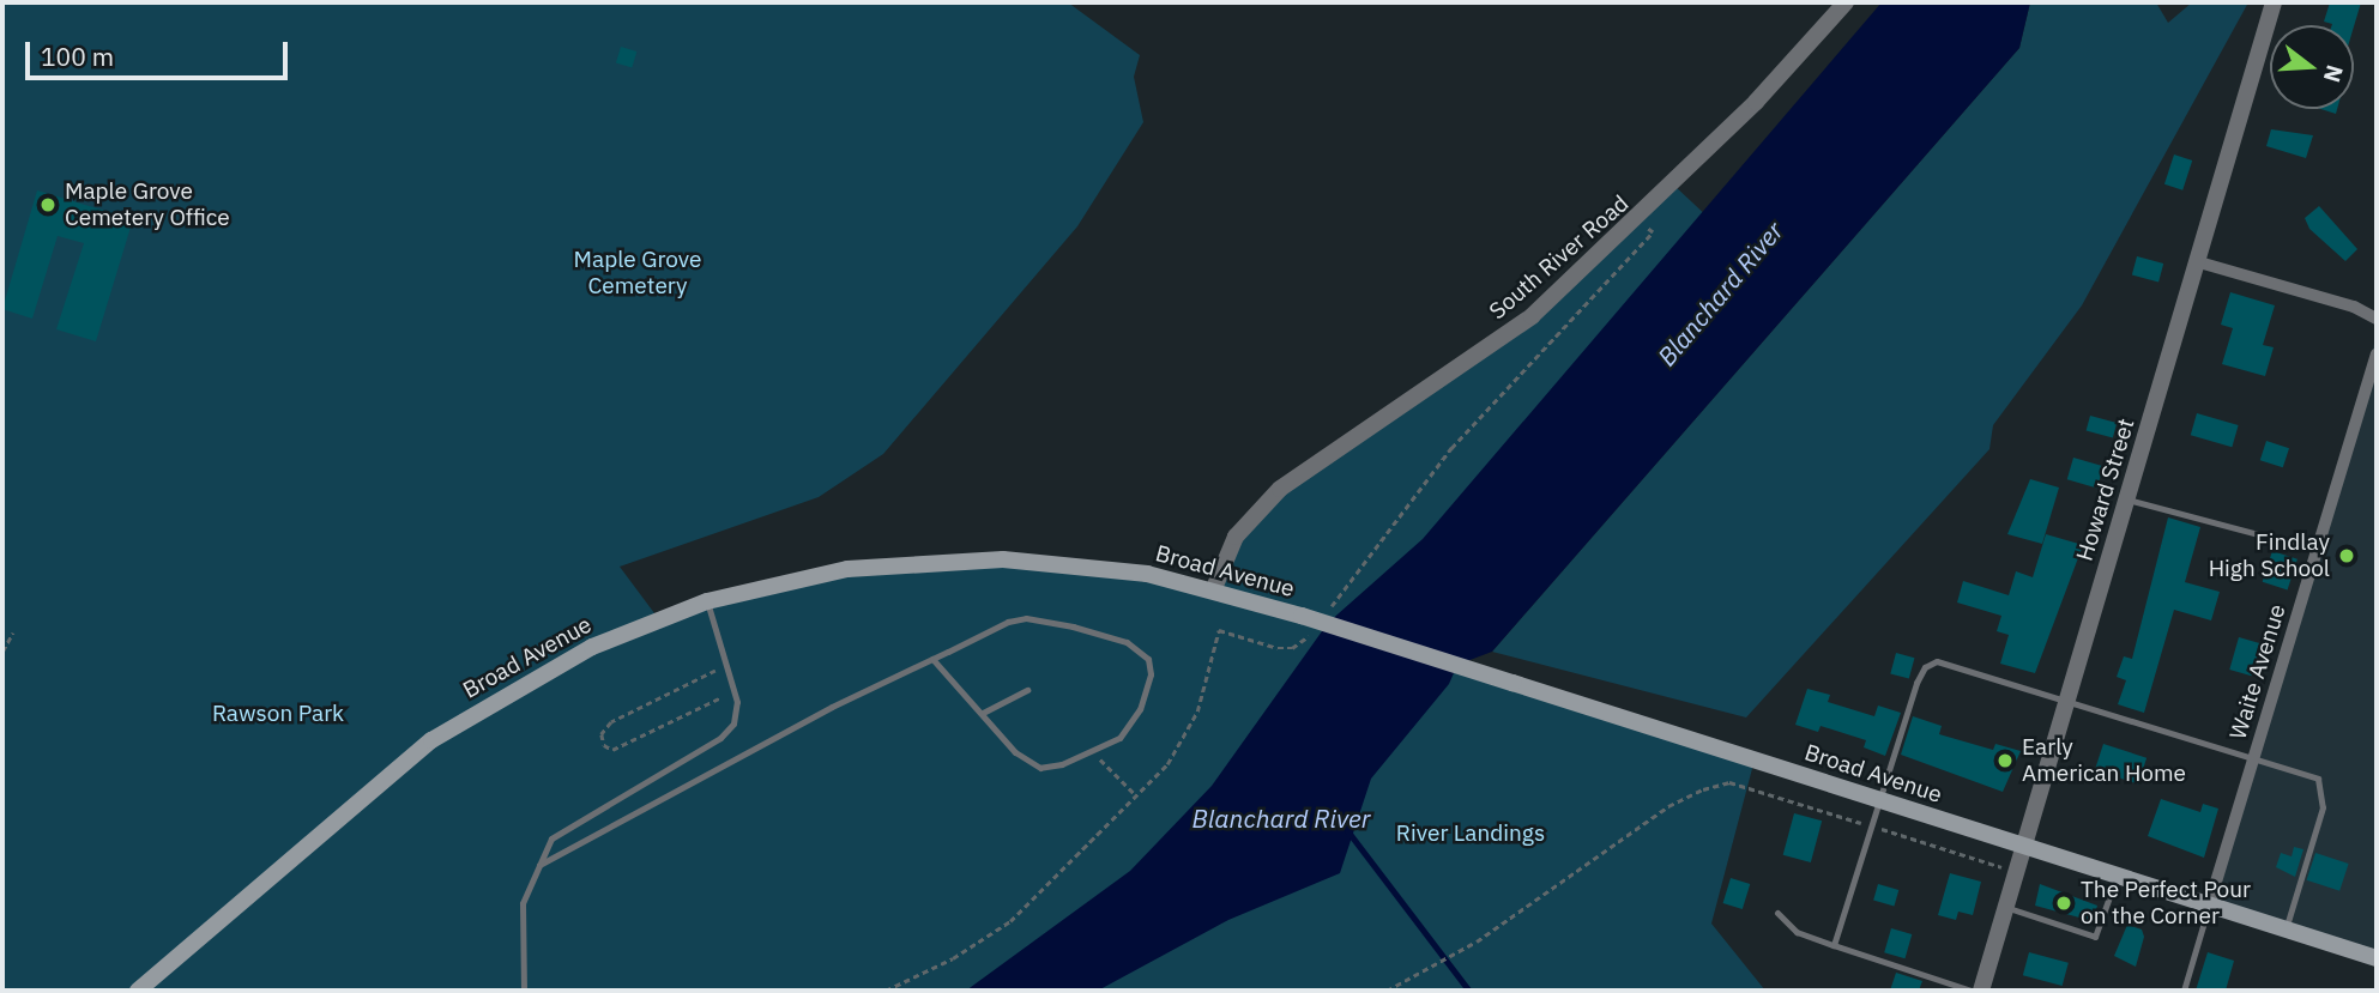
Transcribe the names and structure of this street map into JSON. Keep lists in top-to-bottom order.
{
  "streets": {
    "main road": ["Broad Avenue"],
    "street": ["South River Road", "Howard Street", "Waite Avenue"]
  },
  "crossings": [
    ["South River Road", "Broad Avenue"],
    ["Howard Street", "Broad Avenue"],
    ["Broad Avenue", "Waite Avenue"]
  ],
  "water": ["Blanchard River"],
  "parks": ["Maple Grove Cemetery", "Rawson Park", "River Landings"],
  "places": [
    "Maple Grove Cemetery Office",
    "Findlay High School",
    "Early American Home",
    "The Perfect Pour on the Corner"
  ],
  "scale_bar": "100 m",
  "north": "right"
}
